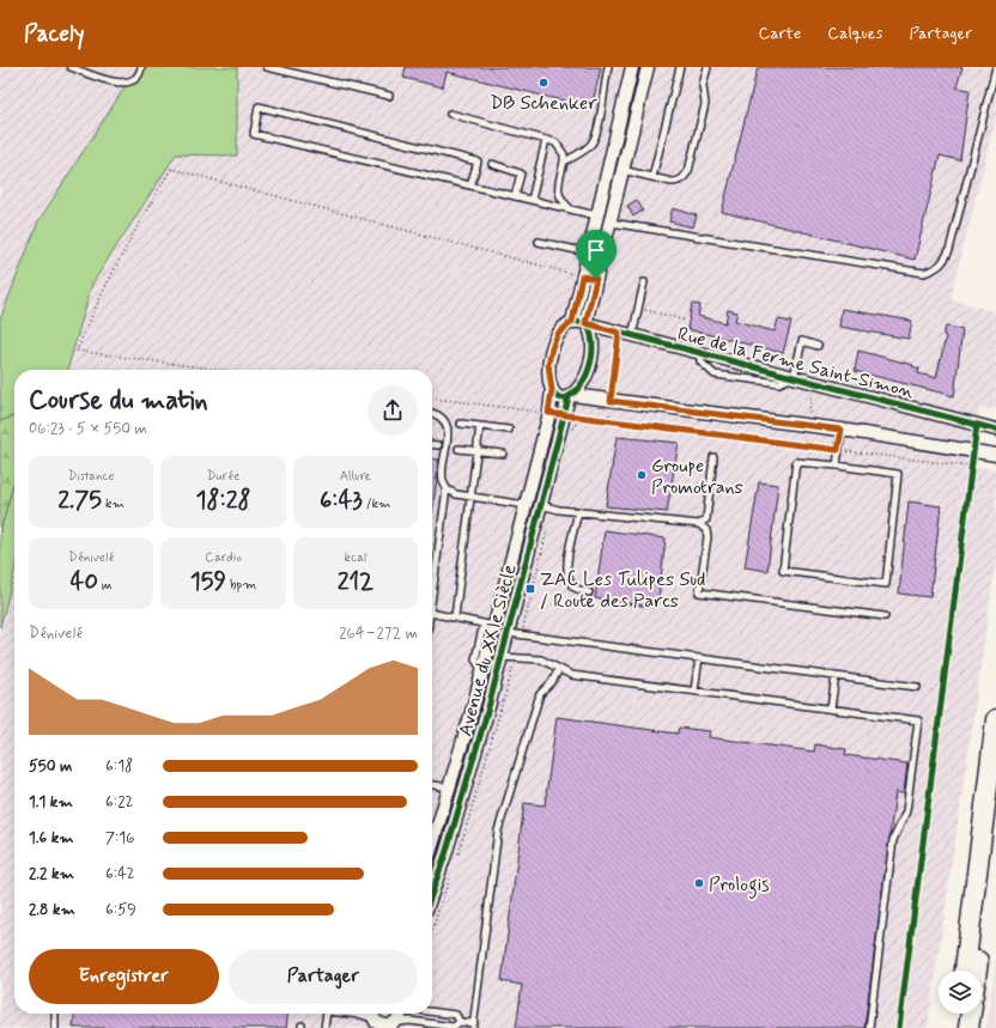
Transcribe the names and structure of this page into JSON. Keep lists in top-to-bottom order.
{
  "streets": {
    "street": ["Rue de la Ferme Saint-Simon", "Avenue du XXIe Siècle"]
  },
  "crossings": [
    ["Rue de la Ferme Saint-Simon", "Avenue du XXIe Siècle"]
  ],
  "places": {
    "other": ["DB Schenker", "Groupe Promotrans", "Prologis"],
    "transit": ["ZAC Les Tulipes Sud / Route des Parcs"]
  },
  "page": {
    "header": "Pacely",
    "nav": ["Carte", "Calques", "Partager"],
    "heading": ["Course du matin", "06:23 · 5 × 550 m"],
    "stats": [
      ["Distance", "2.75 km"],
      ["Durée", "18:28"],
      ["Allure", "6:43 /km"],
      ["Dénivelé", "40 m"],
      ["Cardio", "159 bpm"],
      ["kcal", "212"]
    ],
    "chart": ["Dénivelé", "264–272 m"],
    "list": [
      {
        "name": "550 m",
        "note": "6:18"
      },
      {
        "name": "1.1 km",
        "note": "6:22"
      },
      {
        "name": "1.6 km",
        "note": "7:16"
      },
      {
        "name": "2.2 km",
        "note": "6:42"
      },
      {
        "name": "2.8 km",
        "note": "6:59"
      }
    ],
    "buttons": ["Enregistrer", "Partager"]
  }
}
